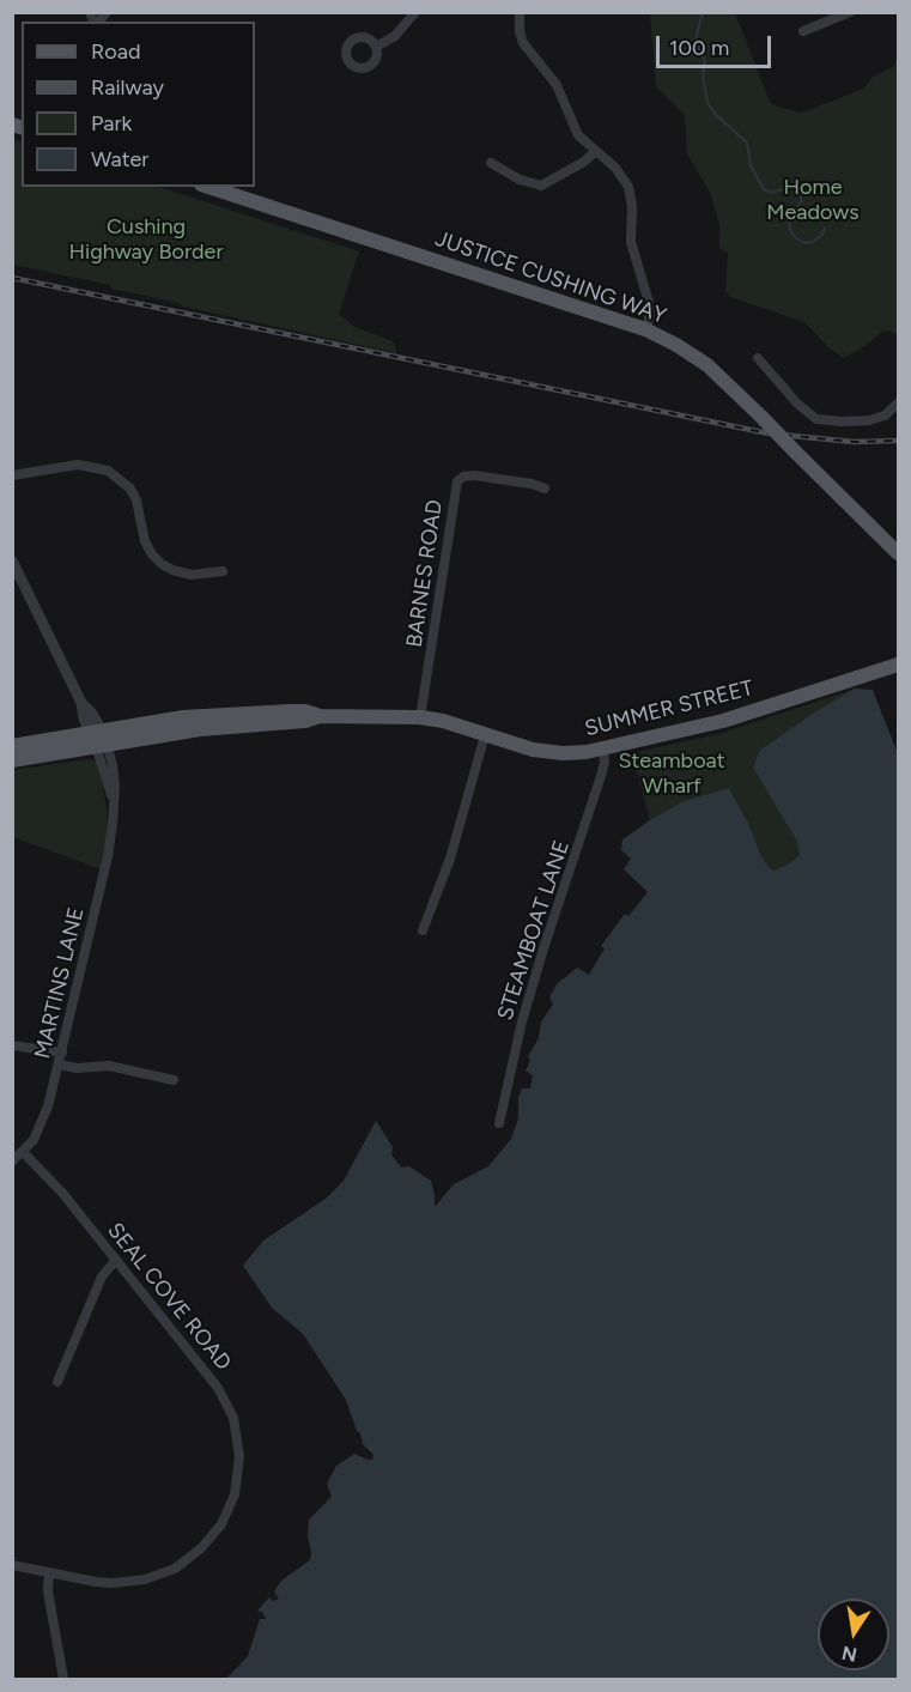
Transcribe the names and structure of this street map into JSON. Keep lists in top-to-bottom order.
{
  "streets": {
    "main road": ["JUSTICE CUSHING WAY", "SUMMER STREET"],
    "street": [
      "BARNES ROAD",
      "STEAMBOAT LANE",
      "MARTINS LANE",
      "SEAL COVE ROAD"
    ]
  },
  "crossings": [
    ["BARNES ROAD", "SUMMER STREET"],
    ["SUMMER STREET", "STEAMBOAT LANE"],
    ["SUMMER STREET", "MARTINS LANE"],
    ["MARTINS LANE", "SEAL COVE ROAD"]
  ],
  "parks": ["Home Meadows", "Cushing Highway Border", "Steamboat Wharf"],
  "legend": [
    "Road",
    "Railway",
    "Park",
    "Water"
  ],
  "scale_bar": "100 m",
  "north": "bottom"
}
